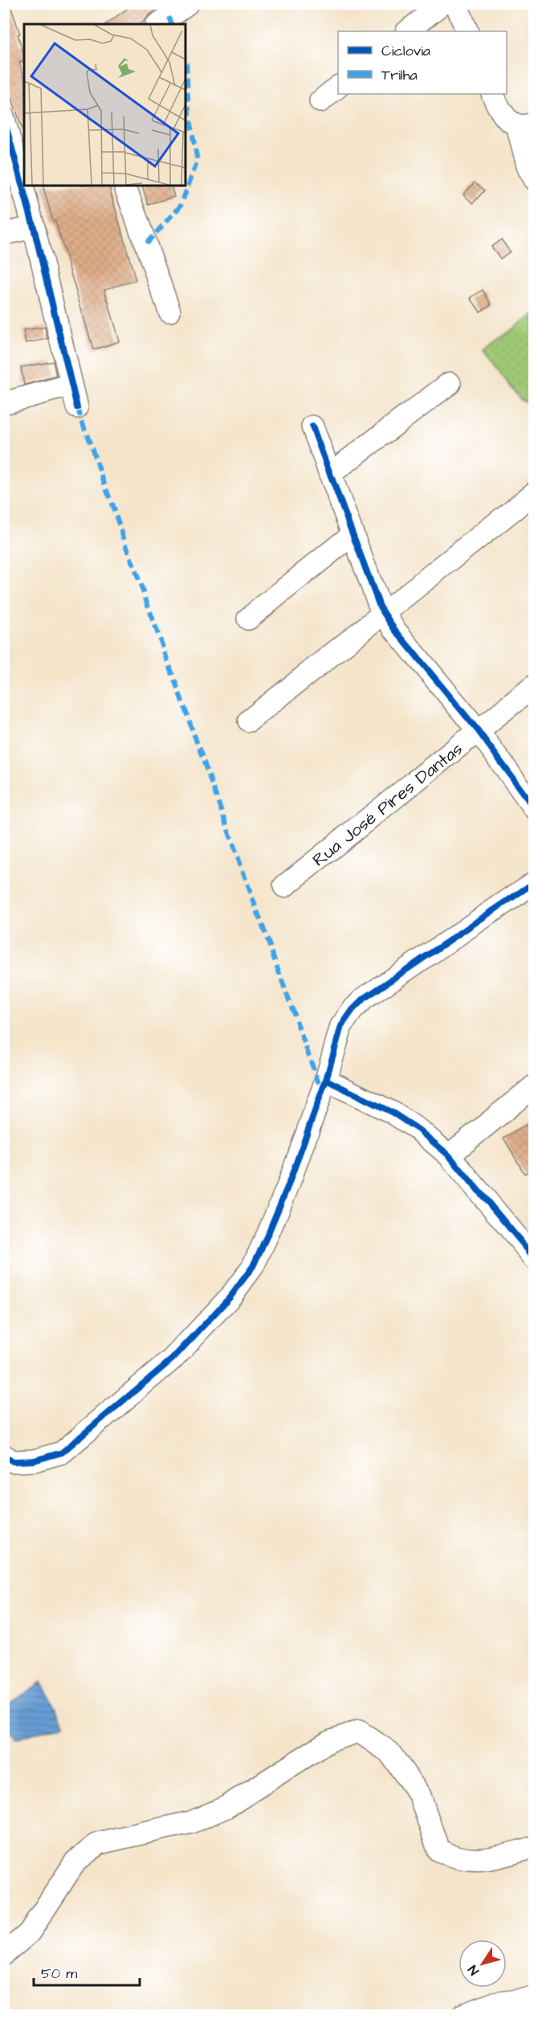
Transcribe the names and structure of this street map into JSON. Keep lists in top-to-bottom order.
{
  "streets": {
    "street": ["Rua José Pires Dantas"]
  },
  "legend": ["Ciclovia", "Trilha"],
  "scale_bar": "50 m",
  "north": "bottom left"
}
